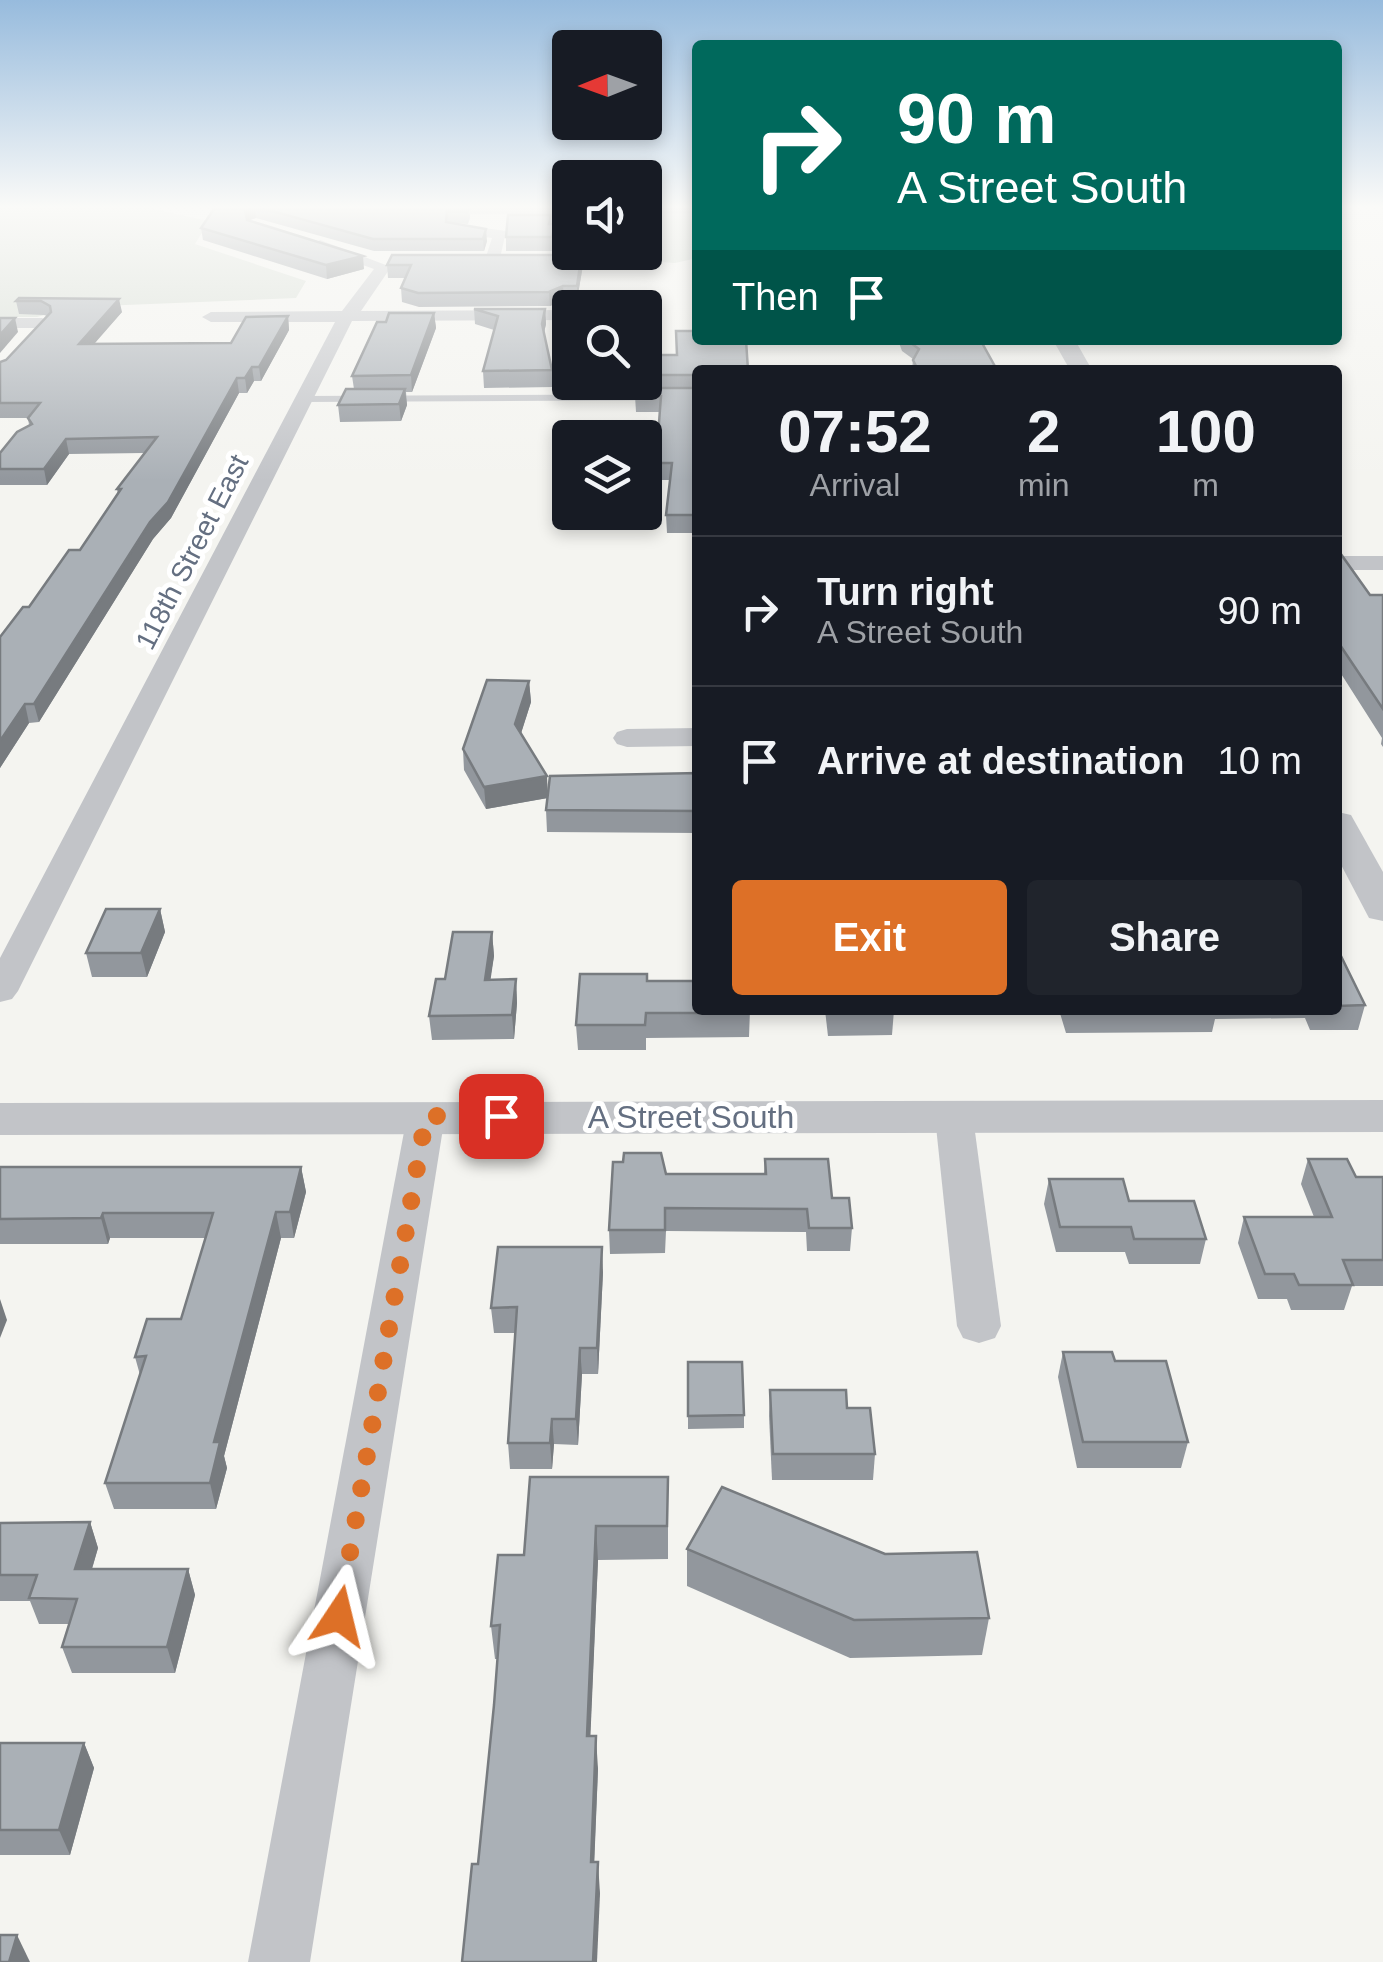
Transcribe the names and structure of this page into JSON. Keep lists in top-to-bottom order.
{
  "streets": {
    "street": ["118th Street East", "A Street South"]
  },
  "north": "left",
  "page": {
    "turn": ["90 m", "A Street South"],
    "then": "Then",
    "eta": [
      "07:52",
      "Arrival",
      "2",
      "min",
      "100",
      "m"
    ],
    "list": [
      {
        "name": "Turn right",
        "note": "A Street South",
        "value": "90 m"
      },
      {
        "name": "Arrive at destination",
        "value": "10 m"
      }
    ],
    "buttons": ["Exit", "Share"]
  }
}
